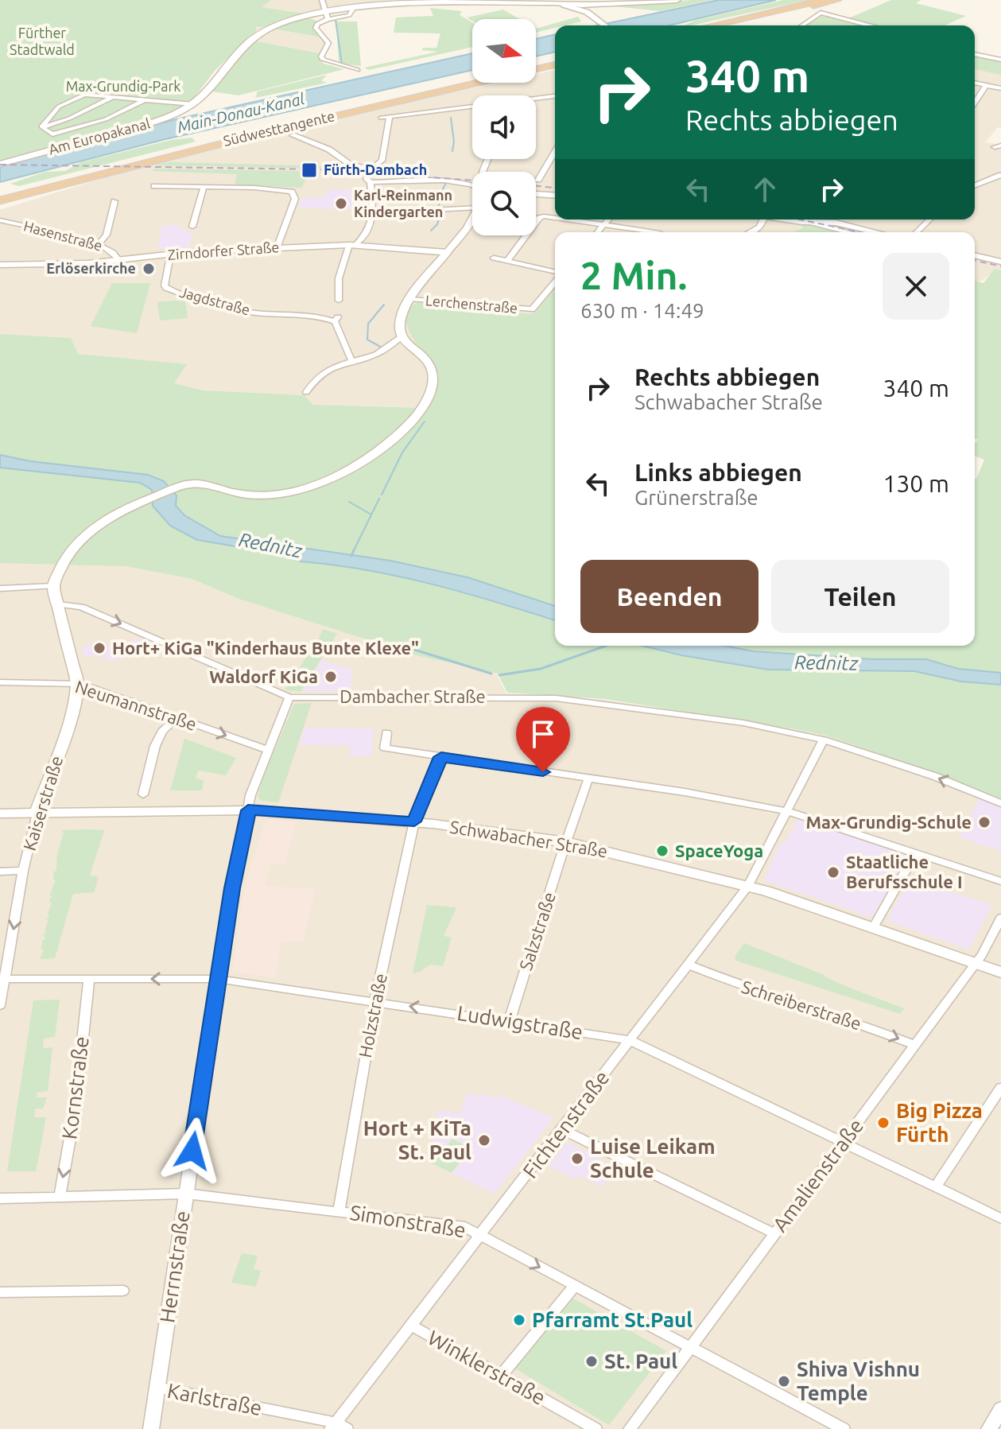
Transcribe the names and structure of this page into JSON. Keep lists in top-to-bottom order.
{
  "streets": {
    "highway": ["Südwesttangente"],
    "main road": [
      "Am Europakanal",
      "Zirndorfer Straße",
      "Kaiserstraße",
      "Schwabacher Straße"
    ],
    "street": [
      "Hasenstraße",
      "Jagdstraße",
      "Lerchenstraße",
      "Dambacher Straße",
      "Neumannstraße",
      "Salzstraße",
      "Schreiberstraße",
      "Holzstraße",
      "Ludwigstraße",
      "Kornstraße",
      "Fichtenstraße",
      "Amalienstraße",
      "Simonstraße",
      "Herrnstraße",
      "Winklerstraße",
      "Karlstraße"
    ]
  },
  "crossings": [
    ["Hasenstraße", "Zirndorfer Straße"],
    ["Zirndorfer Straße", "Jagdstraße"],
    ["Dambacher Straße", "Kaiserstraße"],
    ["Dambacher Straße", "Fichtenstraße"],
    ["Dambacher Straße", "Herrnstraße"],
    ["Neumannstraße", "Kaiserstraße"],
    ["Neumannstraße", "Herrnstraße"],
    ["Kaiserstraße", "Schwabacher Straße"],
    ["Kaiserstraße", "Ludwigstraße"],
    ["Schwabacher Straße", "Salzstraße"],
    ["Schwabacher Straße", "Holzstraße"],
    ["Schwabacher Straße", "Fichtenstraße"],
    ["Schwabacher Straße", "Amalienstraße"],
    ["Schwabacher Straße", "Herrnstraße"],
    ["Salzstraße", "Ludwigstraße"],
    ["Schreiberstraße", "Fichtenstraße"],
    ["Schreiberstraße", "Amalienstraße"],
    ["Holzstraße", "Ludwigstraße"],
    ["Holzstraße", "Simonstraße"],
    ["Ludwigstraße", "Kornstraße"],
    ["Ludwigstraße", "Fichtenstraße"],
    ["Ludwigstraße", "Amalienstraße"],
    ["Ludwigstraße", "Herrnstraße"],
    ["Kornstraße", "Simonstraße"],
    ["Fichtenstraße", "Simonstraße"],
    ["Fichtenstraße", "Winklerstraße"],
    ["Fichtenstraße", "Karlstraße"],
    ["Amalienstraße", "Simonstraße"],
    ["Simonstraße", "Herrnstraße"],
    ["Herrnstraße", "Karlstraße"]
  ],
  "one_way": ["Schreiberstraße", "Kornstraße"],
  "water": ["Main-Donau-Kanal", "Rednitz"],
  "parks": ["Fürther Stadtwald", "Max-Grundig-Park"],
  "places": {
    "transit": ["Fürth-Dambach"],
    "other": [
      "Karl-Reinmann Kindergarten",
      "Erlöserkirche",
      "Hort+ KiGa \"Kinderhaus Bunte Klexe\"",
      "Waldorf KiGa",
      "Max-Grundig-Schule",
      "SpaceYoga",
      "Staatliche Berufsschule I",
      "Big Pizza Fürth",
      "Hort + KiTa St. Paul",
      "Luise Leikam Schule",
      "Pfarramt St.Paul",
      "St. Paul",
      "Shiva Vishnu Temple"
    ]
  },
  "north": "right",
  "page": {
    "turn": ["340 m", "Rechts abbiegen"],
    "heading": ["2 Min.", "630 m · 14:49"],
    "list": [
      {
        "name": "Rechts abbiegen",
        "note": "Schwabacher Straße",
        "value": "340 m"
      },
      {
        "name": "Links abbiegen",
        "note": "Grünerstraße",
        "value": "130 m"
      }
    ],
    "buttons": ["Beenden", "Teilen"]
  }
}
